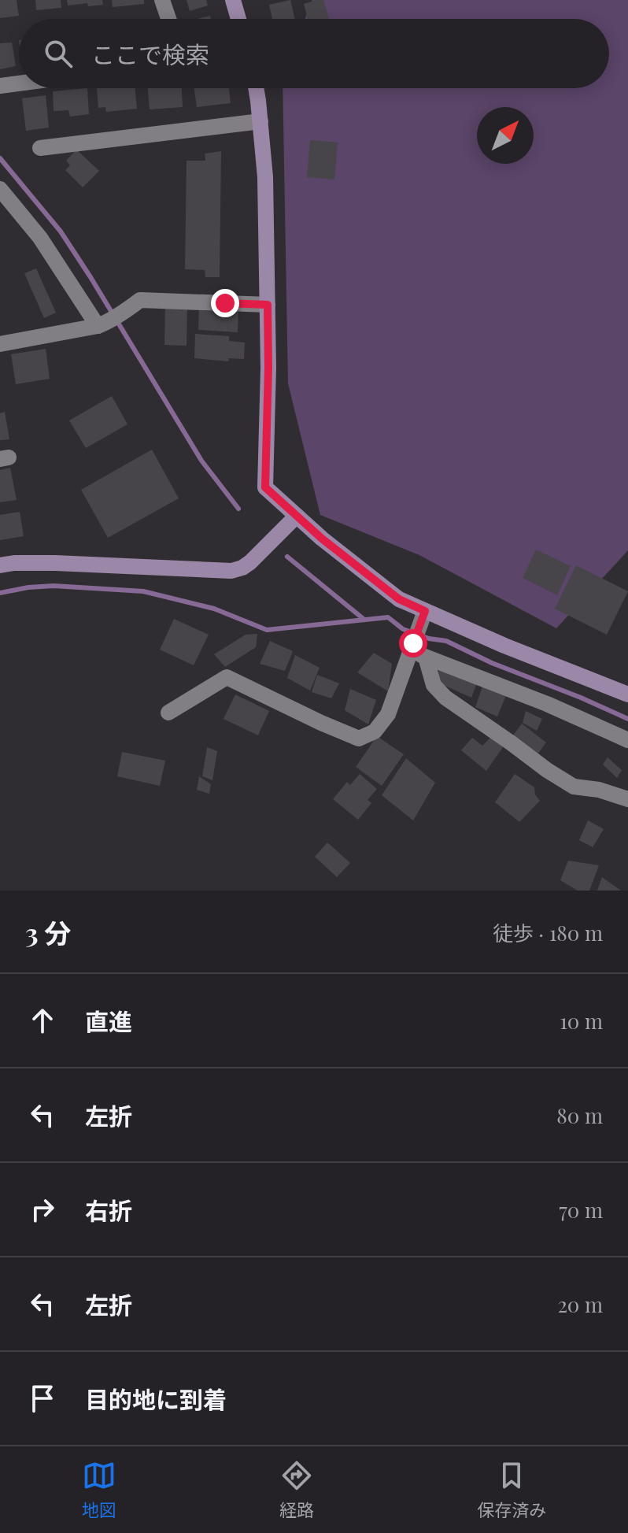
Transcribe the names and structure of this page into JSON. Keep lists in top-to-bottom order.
{
  "north": "top right",
  "page": {
    "search": "ここで検索",
    "heading": ["3 分", "徒歩 · 180 m"],
    "list": [
      ["直進", "10 m"],
      ["左折", "80 m"],
      ["右折", "70 m"],
      ["左折", "20 m"],
      "目的地に到着"
    ],
    "nav": ["地図", "経路", "保存済み"]
  }
}
